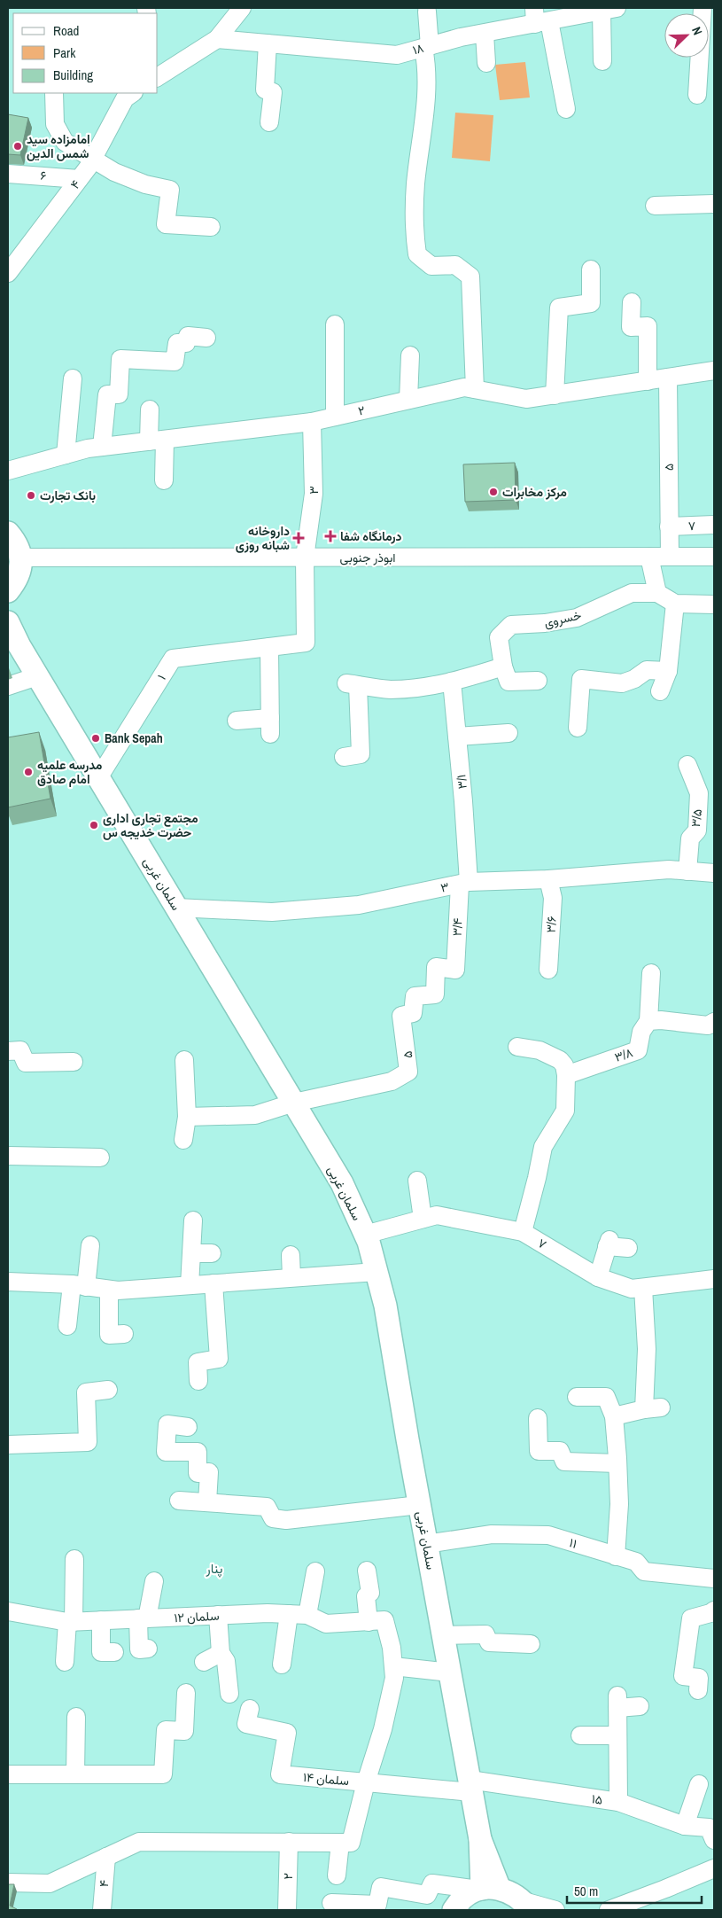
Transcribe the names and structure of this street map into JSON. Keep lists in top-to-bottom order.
{
  "streets": {
    "main road": ["سلمان غربی"],
    "street": [
      "۱۸",
      "۶",
      "۴",
      "۲",
      "۵",
      "۳",
      "۷",
      "ابوذر جنوبی",
      "خسروی",
      "۱",
      "۳/۱",
      "۳/۵",
      "۳/۶",
      "۳/۴",
      "۳/۸",
      "۱۱",
      "سلمان ۱۲",
      "سلمان ۱۴",
      "۱۵"
    ]
  },
  "crossings": [
    ["۶", "۴"],
    ["۲", "۵"],
    ["۲", "۳"],
    ["۵", "۷"],
    ["۵", "ابوذر جنوبی"],
    ["۵", "سلمان غربی"],
    ["۵", "۳/۴"],
    ["۳", "ابوذر جنوبی"],
    ["۳", "۳/۱"],
    ["۳", "۳/۵"],
    ["۳", "سلمان غربی"],
    ["۳", "۳/۶"],
    ["۳", "۳/۴"],
    ["۷", "سلمان غربی"],
    ["۱", "سلمان غربی"],
    ["۳/۱", "۳/۴"],
    ["سلمان غربی", "۱۱"],
    ["سلمان غربی", "سلمان ۱۴"],
    ["سلمان غربی", "۱۵"],
    ["سلمان ۱۴", "۱۵"]
  ],
  "districts": ["پنار"],
  "places": {
    "other": [
      "امامزاده سید شمس الدین",
      "مرکز مخابرات",
      "بانک تجارت",
      "Bank Sepah",
      "مدرسه علمیه امام صادق",
      "مجتمع تجاری اداری حضرت خدیجه س"
    ],
    "health": ["درمانگاه شفا", "داروخانه شبانه روزی"]
  },
  "legend": ["Road", "Park", "Building"],
  "scale_bar": "50 m",
  "north": "top right"
}
